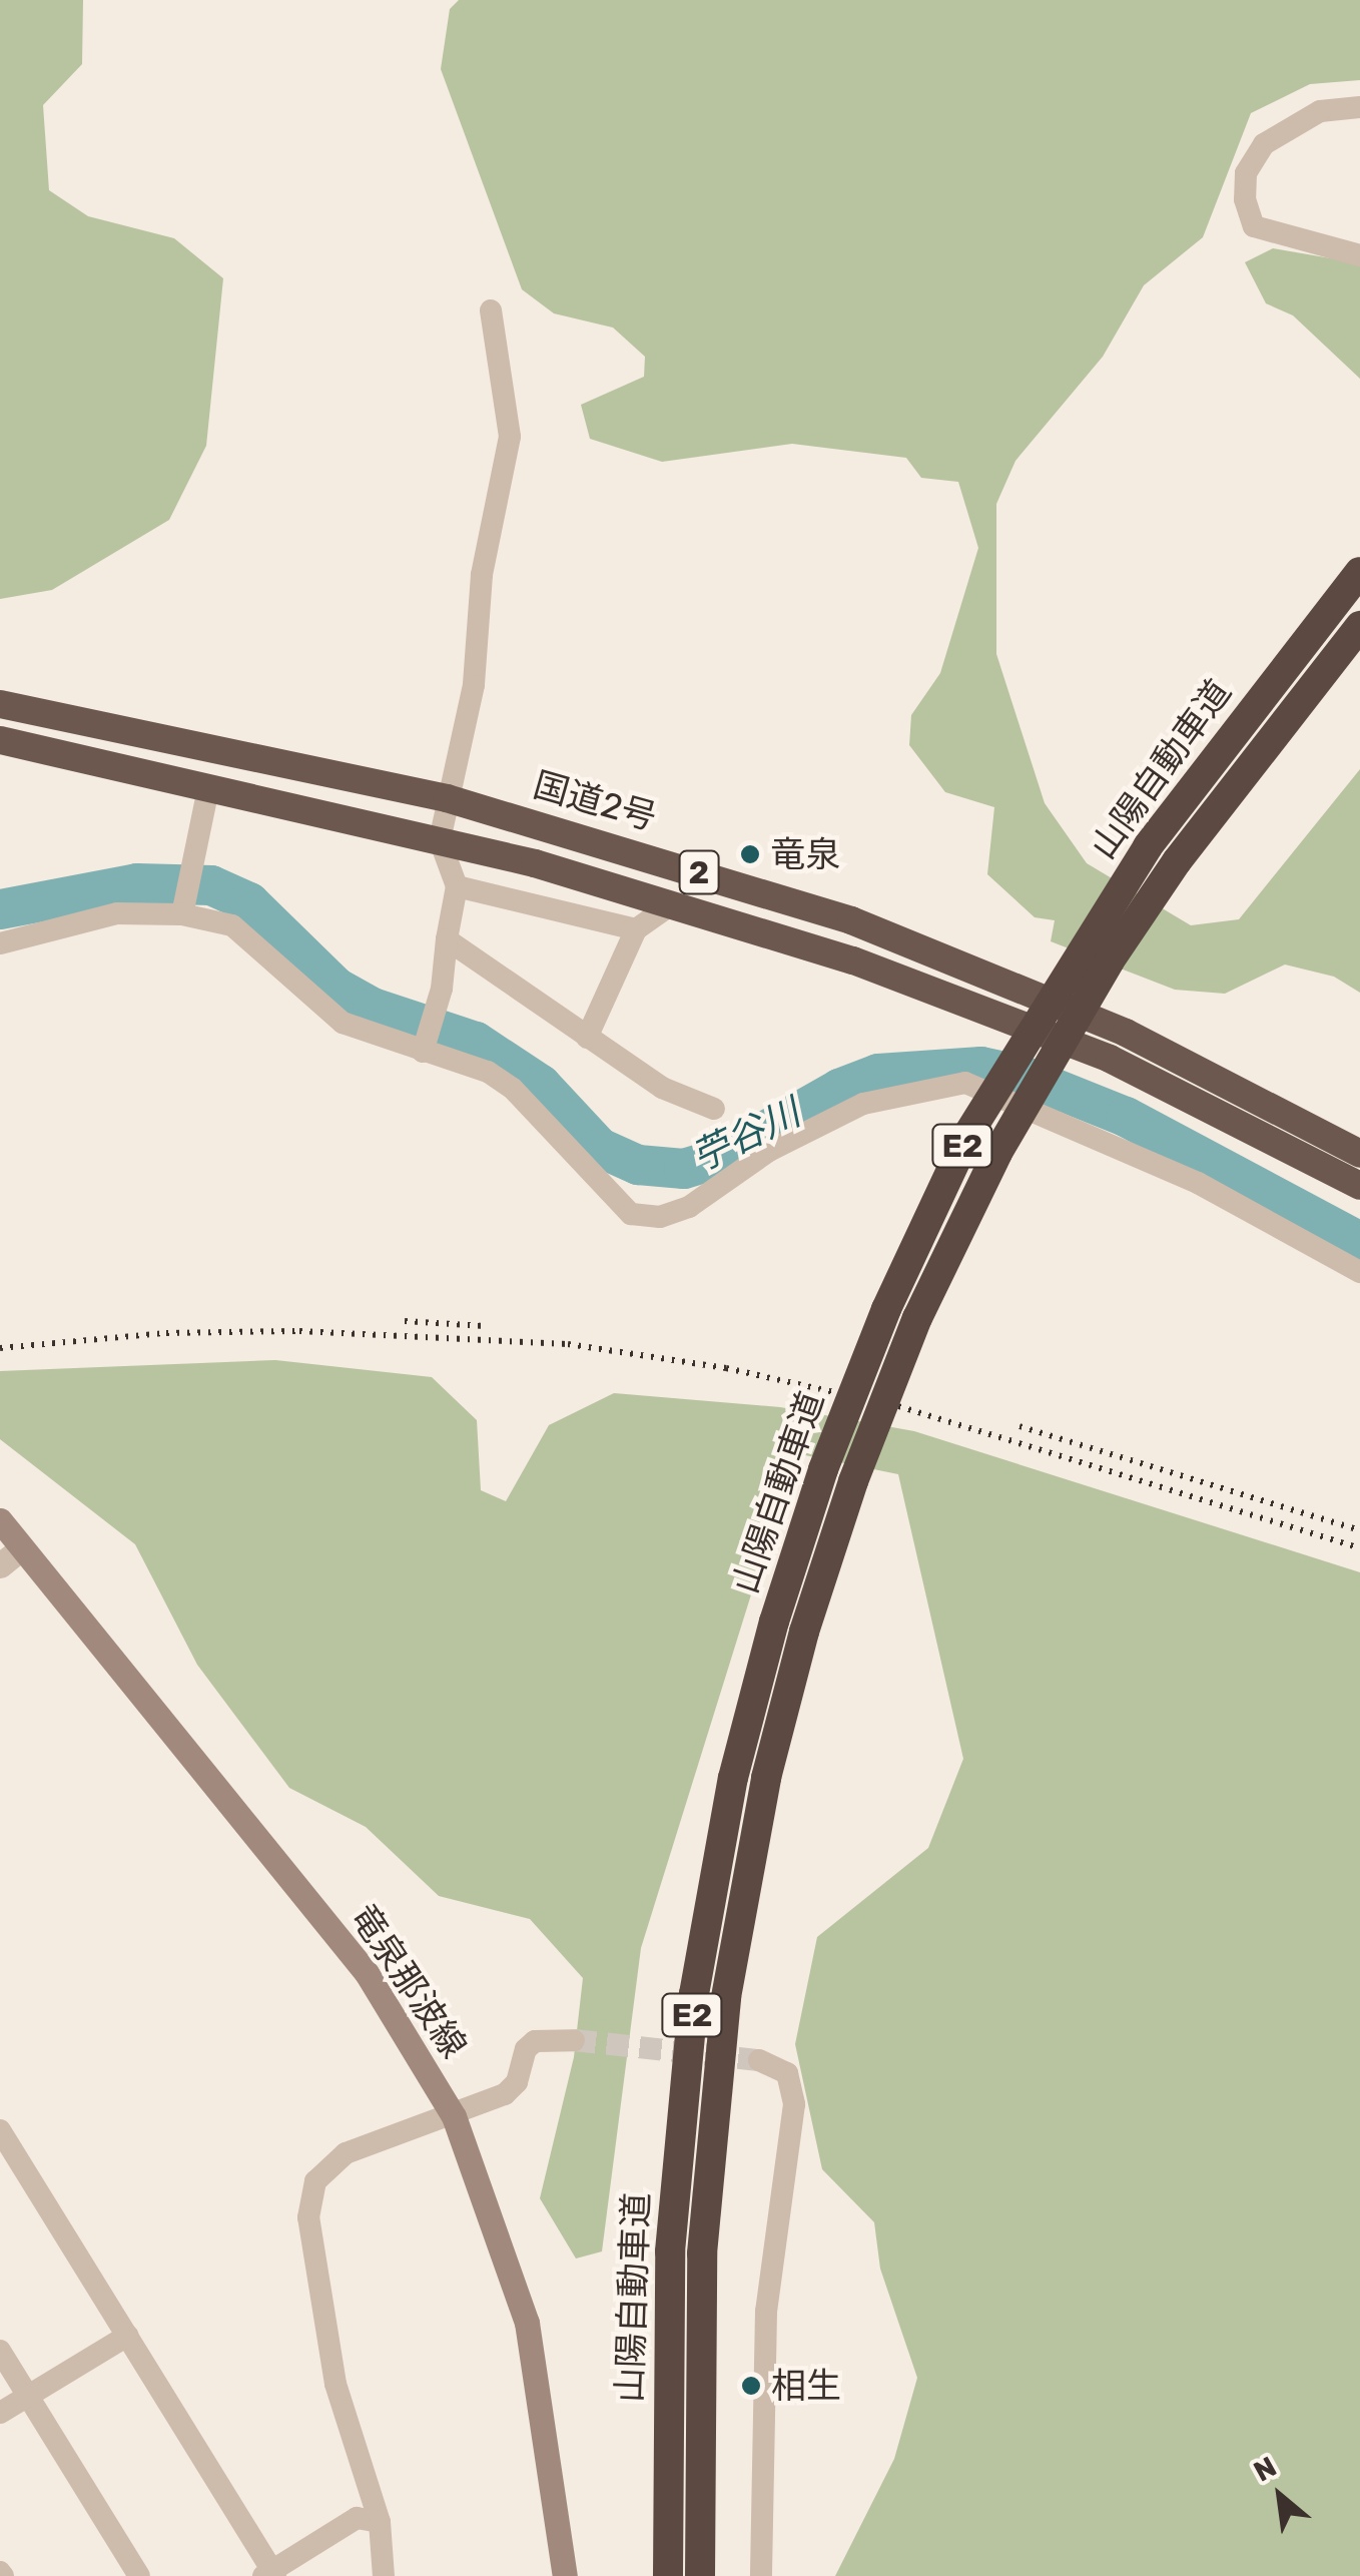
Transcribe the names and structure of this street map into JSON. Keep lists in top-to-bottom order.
{
  "streets": {
    "highway": [
      "山陽自動車道",
      "国道2号",
      "2",
      "E2"
    ],
    "main road": ["竜泉那波線"]
  },
  "water": ["苧谷川"],
  "places": ["竜泉", "相生"],
  "north": "top left"
}
